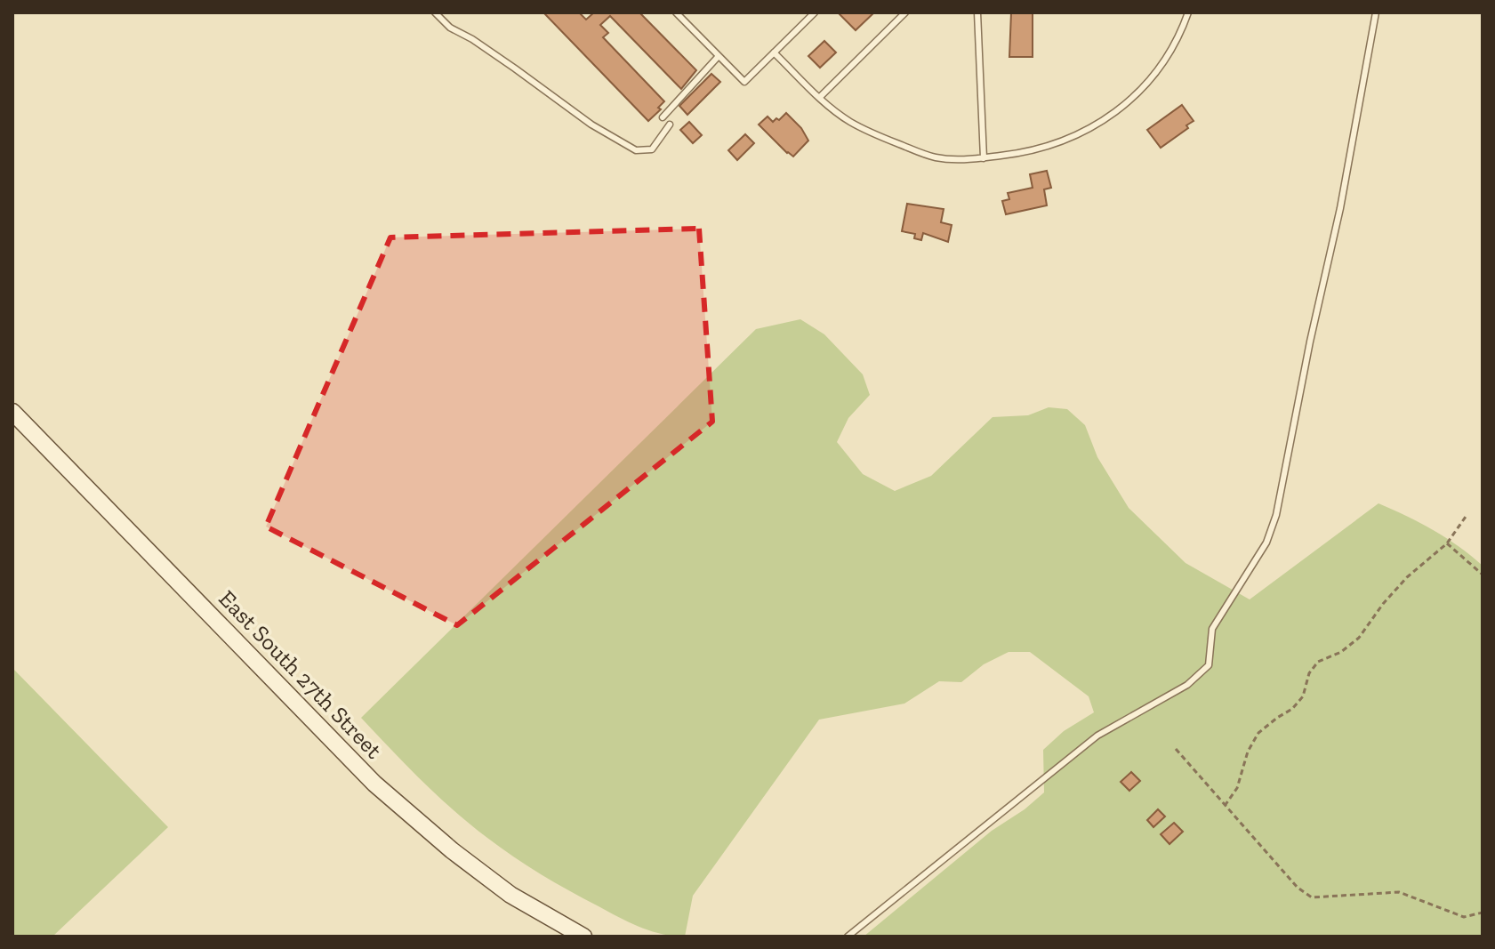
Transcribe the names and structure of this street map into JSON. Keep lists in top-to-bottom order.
{
  "streets": {
    "main road": ["East South 27th Street"]
  }
}
